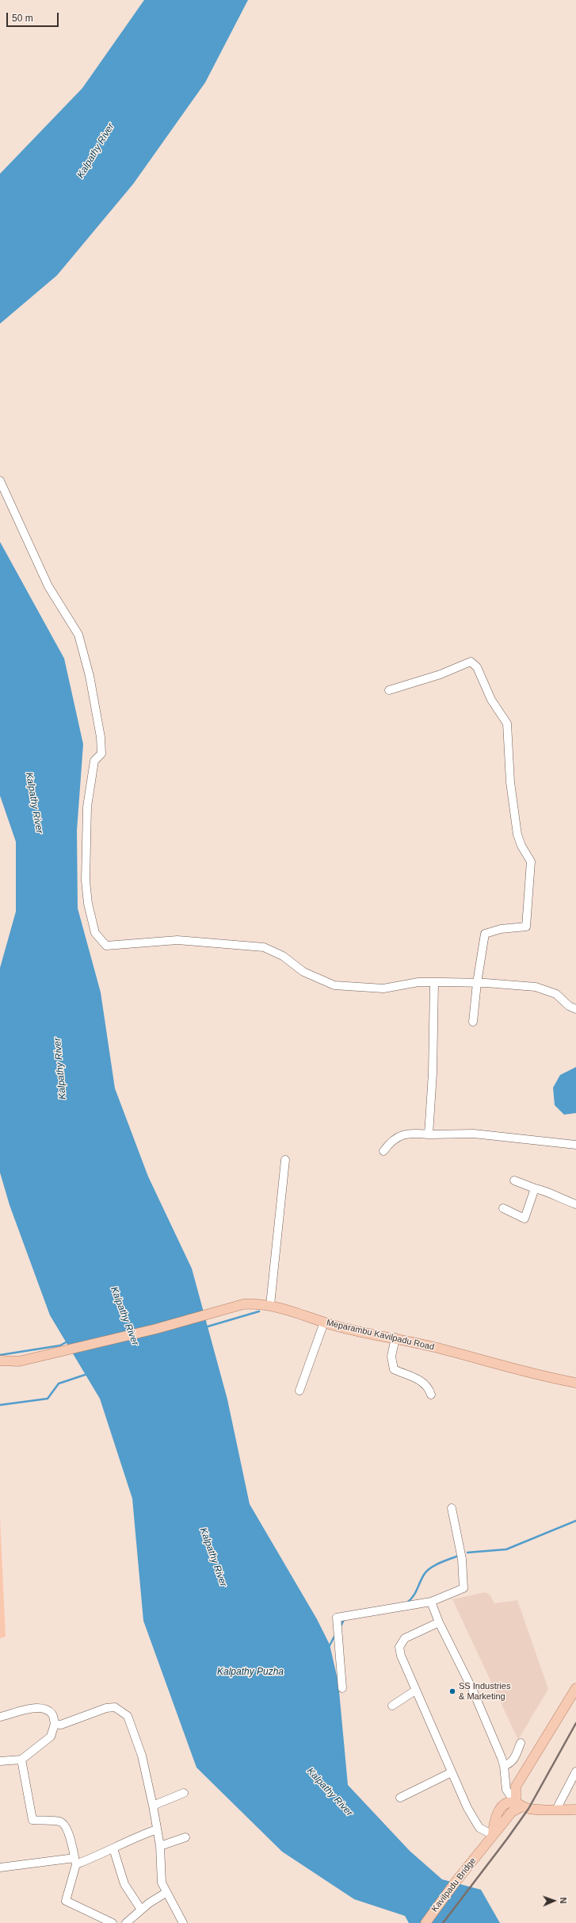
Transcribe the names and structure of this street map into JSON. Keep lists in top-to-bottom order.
{
  "streets": {
    "main road": ["Meparambu Kavilpadu Road", "Kavilpadu Bridge"]
  },
  "water": ["Kalpathy River", "Kalpathy Puzha"],
  "places": ["SS Industries & Marketing"],
  "scale_bar": "50 m",
  "north": "right"
}
